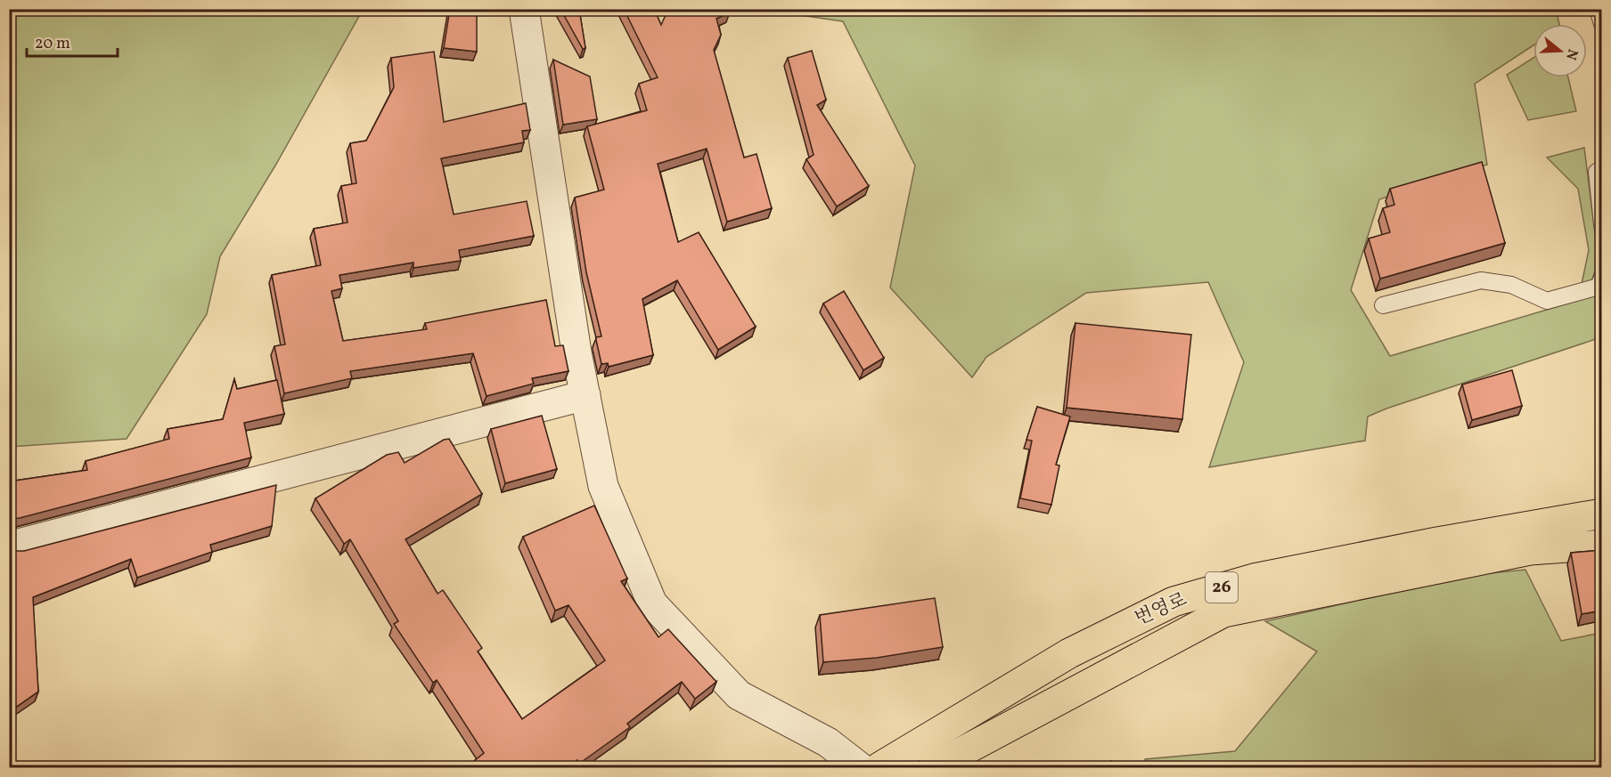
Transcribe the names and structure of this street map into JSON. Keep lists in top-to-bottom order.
{
  "streets": {
    "main road": ["26", "번영로"]
  },
  "scale_bar": "20 m",
  "north": "right"
}
